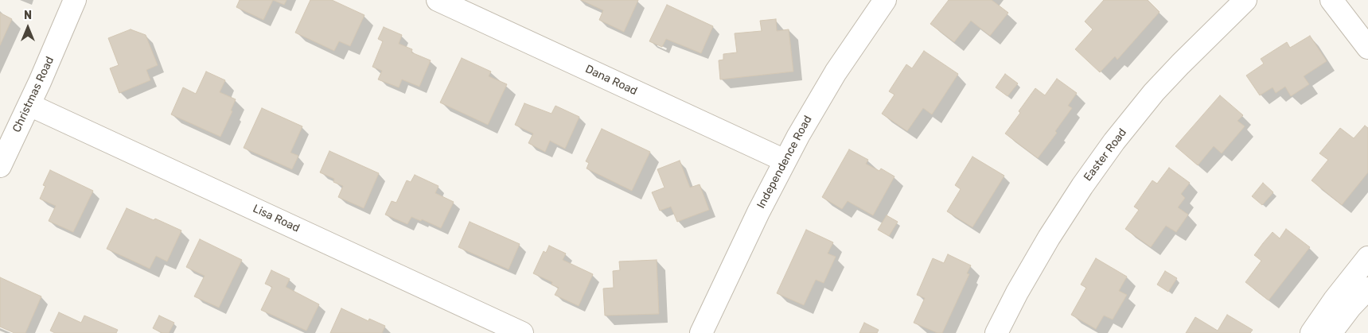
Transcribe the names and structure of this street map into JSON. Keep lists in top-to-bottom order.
{
  "streets": {
    "street": [
      "Dana Road",
      "Christmas Road",
      "Easter Road",
      "Independence Road",
      "Lisa Road"
    ]
  },
  "crossings": [
    ["Dana Road", "Independence Road"],
    ["Christmas Road", "Lisa Road"]
  ],
  "north": "top"
}
